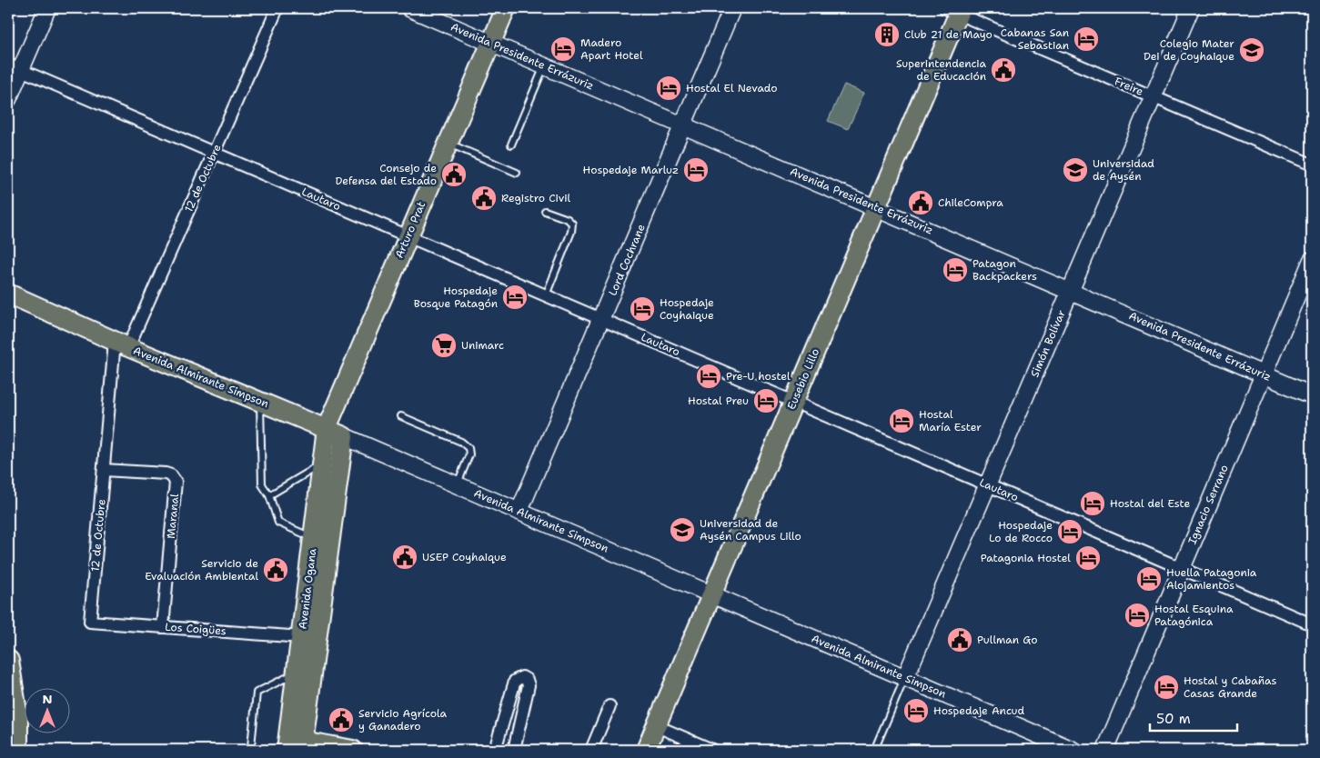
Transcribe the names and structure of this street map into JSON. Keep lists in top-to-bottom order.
{
  "streets": {
    "main road": [
      "Arturo Prat",
      "Avenida Almirante Simpson",
      "Eusebio Lillo",
      "Avenida Ogana"
    ],
    "street": [
      "Avenida Presidente Errázuriz",
      "Freire",
      "12 de Octubre",
      "Lautaro",
      "Lord Cochrane",
      "Simón Bolívar",
      "Ignacio Serrano",
      "Maranal",
      "Los Coigües"
    ]
  },
  "crossings": [
    ["Avenida Presidente Errázuriz", "Arturo Prat"],
    ["Avenida Presidente Errázuriz", "Lord Cochrane"],
    ["Avenida Presidente Errázuriz", "Simón Bolívar"],
    ["Avenida Presidente Errázuriz", "Eusebio Lillo"],
    ["Avenida Presidente Errázuriz", "Ignacio Serrano"],
    ["Freire", "Simón Bolívar"],
    ["Freire", "Eusebio Lillo"],
    ["12 de Octubre", "Lautaro"],
    ["12 de Octubre", "Avenida Almirante Simpson"],
    ["12 de Octubre", "Maranal"],
    ["12 de Octubre", "Los Coigües"],
    ["Lautaro", "Arturo Prat"],
    ["Lautaro", "Lord Cochrane"],
    ["Lautaro", "Simón Bolívar"],
    ["Lautaro", "Eusebio Lillo"],
    ["Lautaro", "Ignacio Serrano"],
    ["Arturo Prat", "Avenida Almirante Simpson"],
    ["Arturo Prat", "Avenida Ogana"],
    ["Lord Cochrane", "Avenida Almirante Simpson"],
    ["Simón Bolívar", "Avenida Almirante Simpson"],
    ["Avenida Almirante Simpson", "Eusebio Lillo"],
    ["Avenida Almirante Simpson", "Avenida Ogana"],
    ["Maranal", "Los Coigües"],
    ["Avenida Ogana", "Los Coigües"]
  ],
  "places": {
    "building": ["Club 21 de Mayo"],
    "hotel": [
      "Cabanas San Sebastian",
      "Madero Apart Hotel",
      "Hostal El Nevado",
      "Hospedaje Marluz",
      "Patagon Backpackers",
      "Hospedaje Bosque Patagón",
      "Hospedaje Coyhaique",
      "Pre-U hostel",
      "Hostal Preu",
      "Hostal María Ester",
      "Hostal del Este",
      "Hospedaje Lo de Rocco",
      "Patagonia Hostel",
      "Huella Patagonia Alojamientos",
      "Hostal Esquina Patagónica",
      "Hostal y Cabañas Casas Grande",
      "Hospedaje Ancud"
    ],
    "school or university": ["Colegio Mater Dei de Coyhaique", "Universidad de Aysén", "Universidad de Aysén Campus Lillo"],
    "public building": [
      "Superintendencia de Educación",
      "Consejo de Defensa del Estado",
      "Registro Civil",
      "ChileCompra",
      "USEP Coyhaique",
      "Servicio de Evaluación Ambiental",
      "Pullman Go",
      "Servicio Agrícola y Ganadero"
    ],
    "supermarket": ["Unimarc"]
  },
  "scale_bar": "50 m",
  "north": "top"
}
